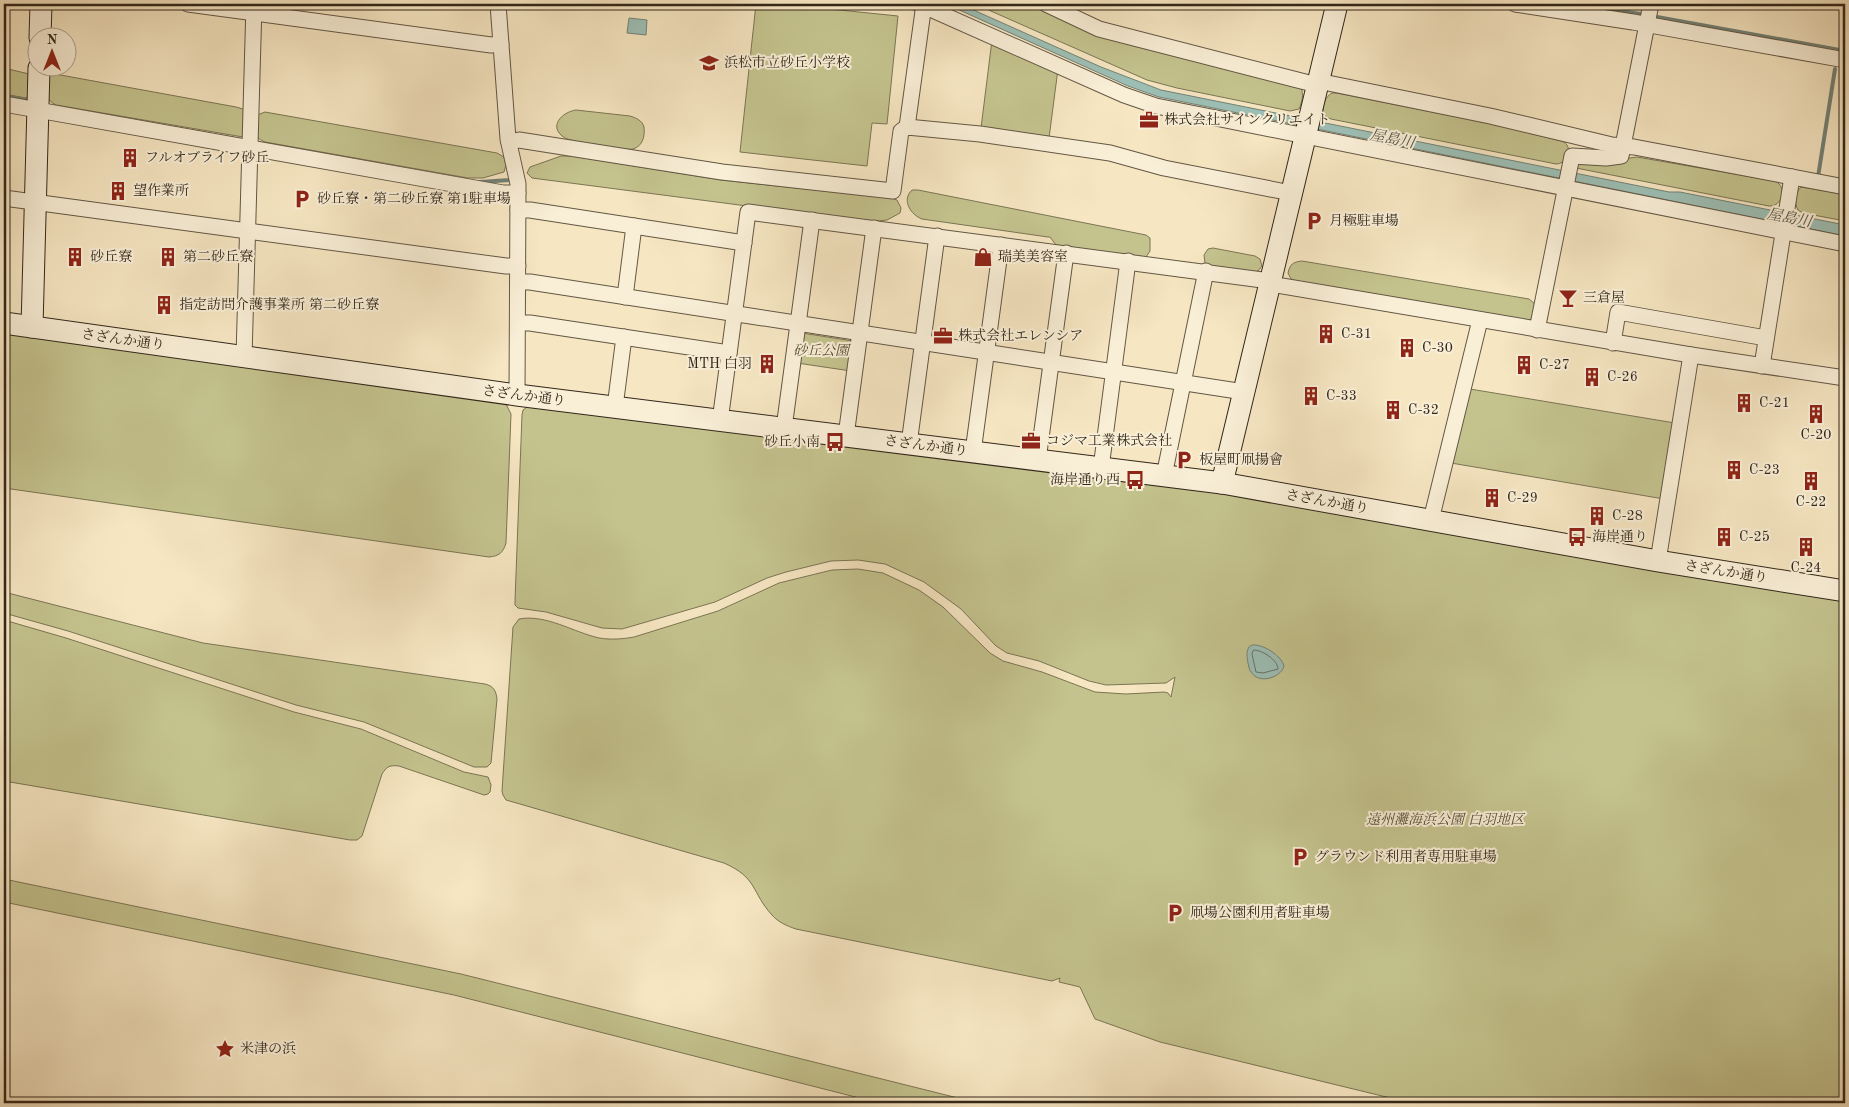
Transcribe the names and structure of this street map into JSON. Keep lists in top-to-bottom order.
{
  "streets": {
    "street": ["さざんか通り"]
  },
  "water": ["屋島川"],
  "parks": ["砂丘公園", "遠州灘海浜公園 白羽地区"],
  "places": {
    "school or university": ["浜松市立砂丘小学校"],
    "office": ["株式会社サインクリエイト", "株式会社エレンシア", "コジマ工業株式会社"],
    "building": [
      "フルオブライフ砂丘",
      "望作業所",
      "砂丘寮",
      "第二砂丘寮",
      "指定訪問介護事業所 第二砂丘寮",
      "C-31",
      "C-30",
      "MTH 白羽",
      "C-27",
      "C-26",
      "C-33",
      "C-21",
      "C-32",
      "C-20",
      "C-23",
      "C-22",
      "C-29",
      "C-28",
      "C-25",
      "C-24"
    ],
    "parking": [
      "砂丘寮・第二砂丘寮 第1駐車場",
      "月極駐車場",
      "板屋町凧揚會",
      "グラウンド利用者専用駐車場",
      "凧場公園利用者駐車場"
    ],
    "shop": ["瑞美美容室"],
    "bar": ["三倉屋"],
    "bus stop": ["砂丘小南", "海岸通り西", "海岸通り"],
    "place": ["米津の浜"]
  },
  "north": "top"
}
